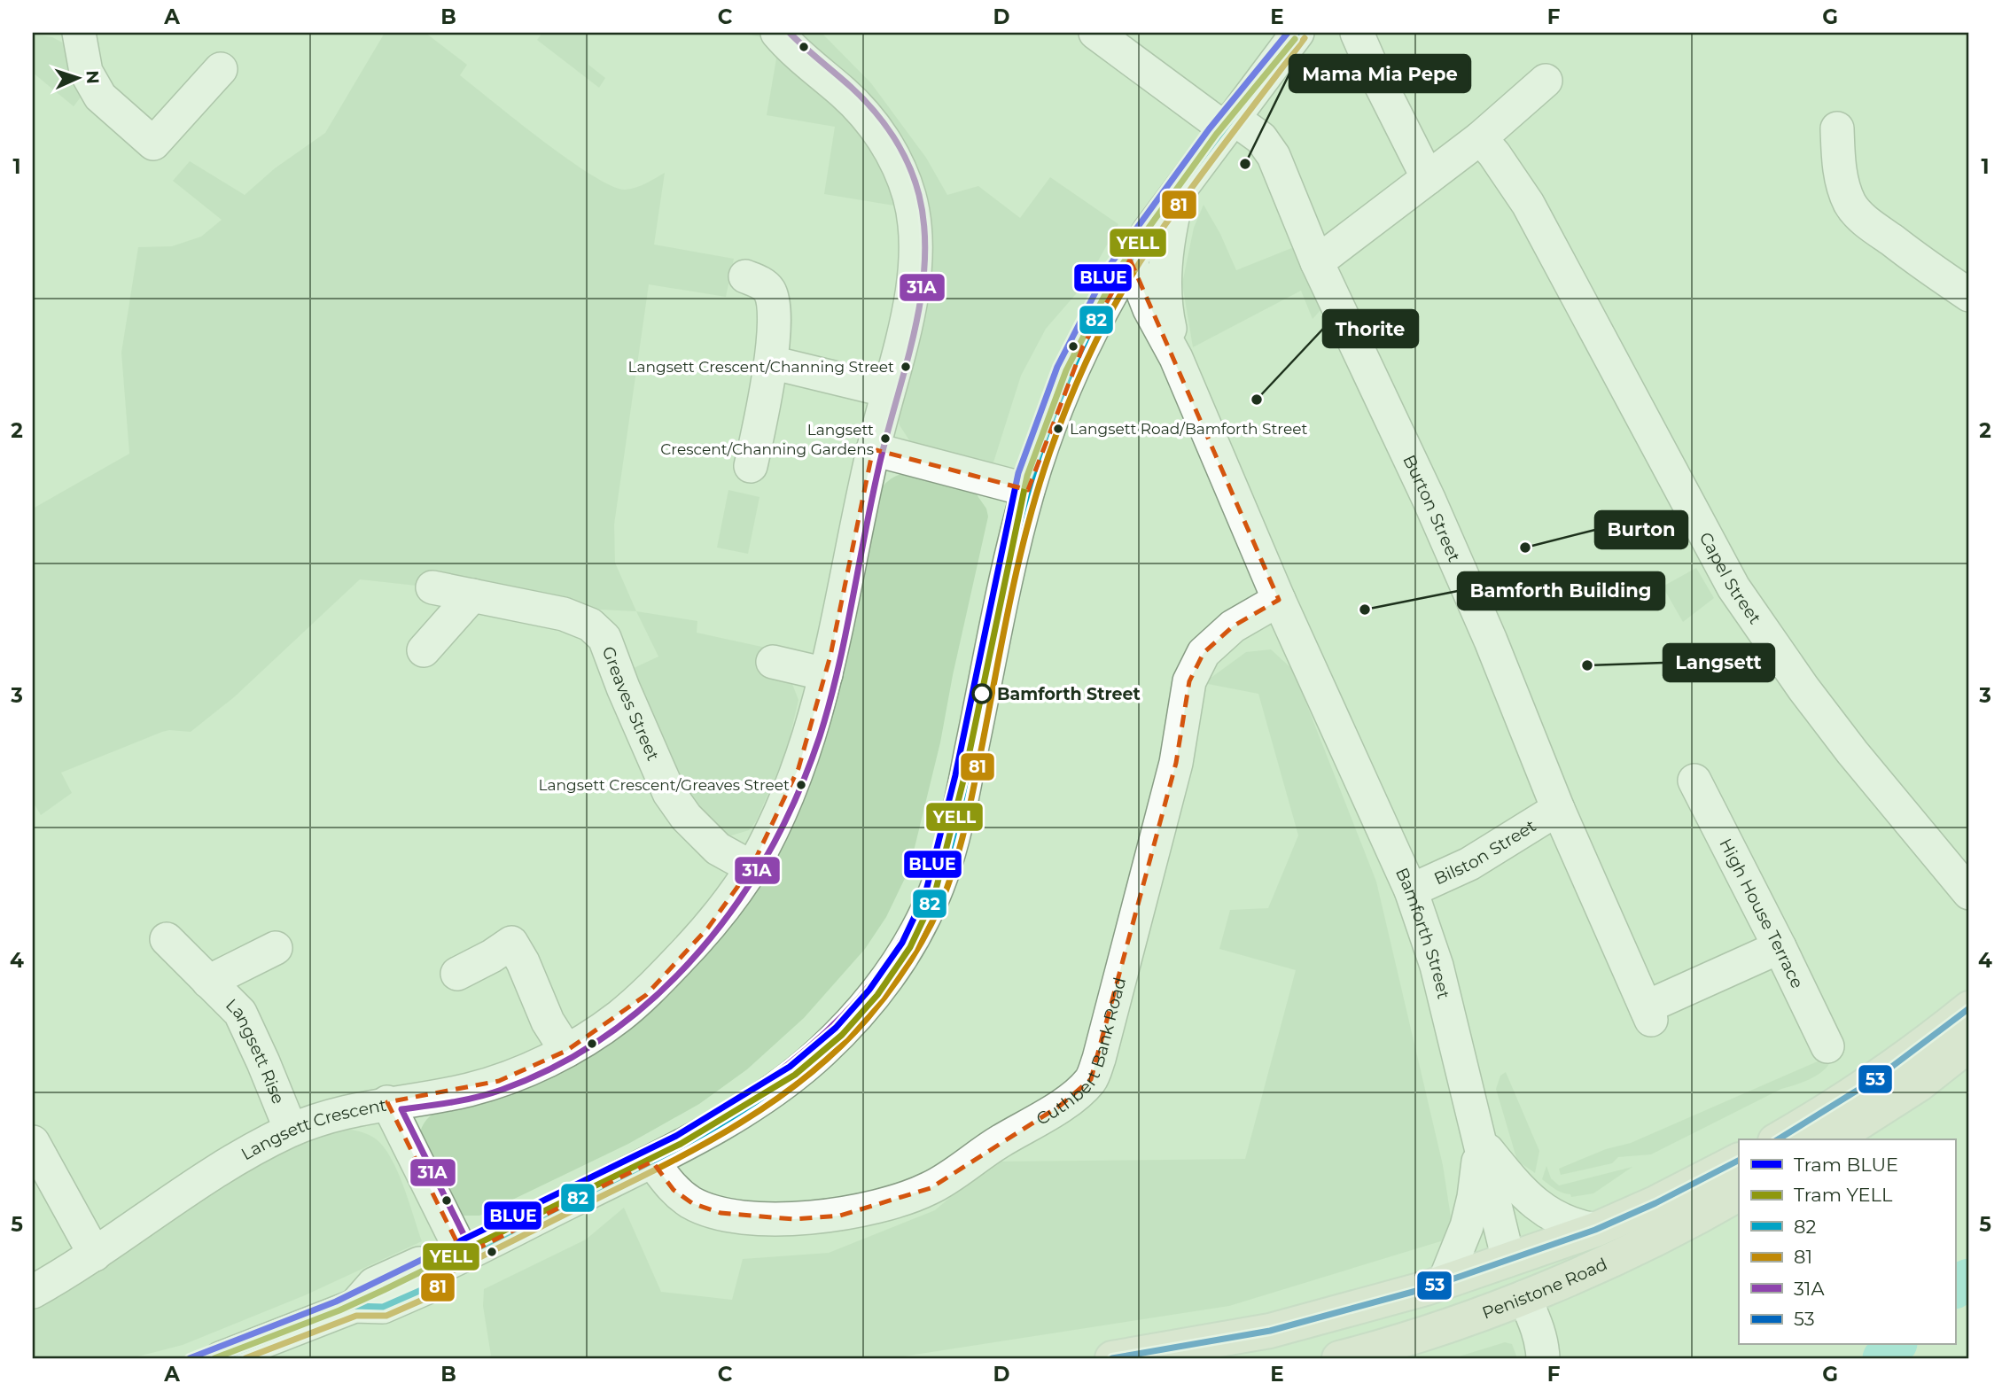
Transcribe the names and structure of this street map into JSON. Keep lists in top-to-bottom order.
{
  "streets": {
    "highway": ["Penistone Road"],
    "street": [
      "Burton Street",
      "Capel Street",
      "Greaves Street",
      "Bilston Street",
      "High House Terrace",
      "Bamforth Street",
      "Cuthbert Bank Road",
      "Langsett Rise",
      "Langsett Crescent"
    ]
  },
  "crossings": [
    ["Burton Street", "Bilston Street"],
    ["Burton Street", "High House Terrace"],
    ["Greaves Street", "Langsett Crescent"],
    ["Bilston Street", "Bamforth Street"],
    ["Bamforth Street", "Cuthbert Bank Road"],
    ["Bamforth Street", "Penistone Road"],
    ["Langsett Rise", "Langsett Crescent"]
  ],
  "places": [
    "Mama Mia Pepe",
    "Langsett Crescent/Channing Street",
    "Thorite",
    "Langsett Road/Bamforth Street",
    "Langsett Crescent/Channing Gardens",
    "Burton",
    "Bamforth Building",
    "Langsett",
    "Bamforth Street",
    "Langsett Crescent/Greaves Street"
  ],
  "lines": [
    "tram line BLUE",
    "transit line 82",
    "transit line 31A",
    "transit line 81",
    "tram line YELL",
    "transit line 53"
  ],
  "legend": [
    "Tram BLUE",
    "Tram YELL",
    "82",
    "81",
    "31A",
    "53"
  ],
  "north": "right",
  "grid": {
    "columns": [
      "A",
      "B",
      "C",
      "D",
      "E",
      "F",
      "G"
    ],
    "rows": [
      "1",
      "2",
      "3",
      "4",
      "5"
    ]
  }
}
